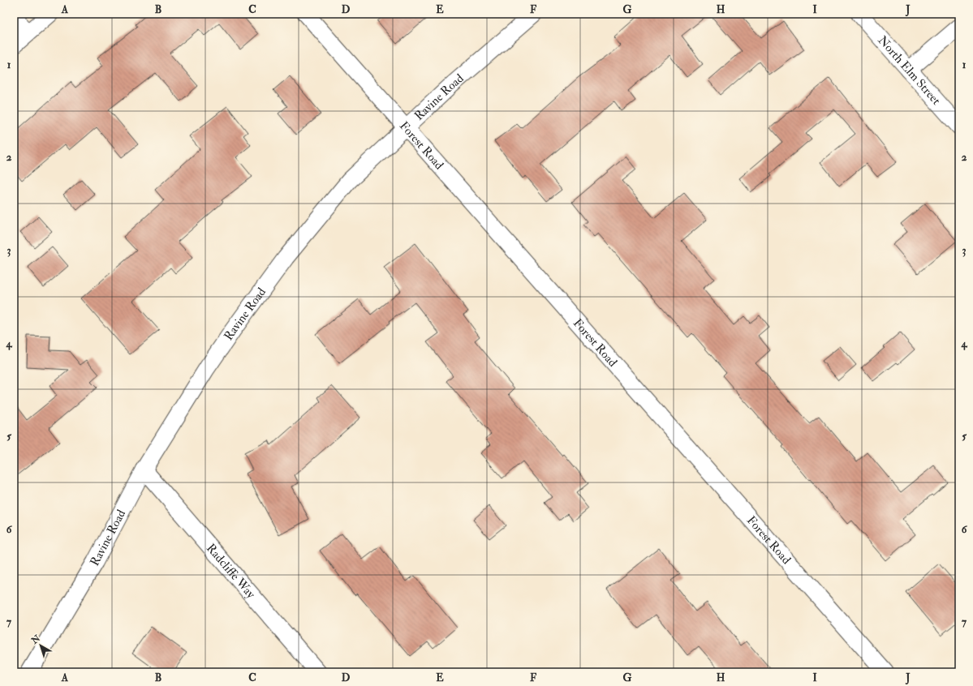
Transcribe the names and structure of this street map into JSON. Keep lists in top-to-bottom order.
{
  "streets": {
    "street": [
      "North Elm Street",
      "Ravine Road",
      "Forest Road",
      "Radcliffe Way"
    ]
  },
  "crossings": [
    ["Ravine Road", "Forest Road"],
    ["Ravine Road", "Radcliffe Way"]
  ],
  "north": "top left",
  "grid": {
    "columns": [
      "A",
      "B",
      "C",
      "D",
      "E",
      "F",
      "G",
      "H",
      "I",
      "J"
    ],
    "rows": [
      "1",
      "2",
      "3",
      "4",
      "5",
      "6",
      "7"
    ]
  }
}
